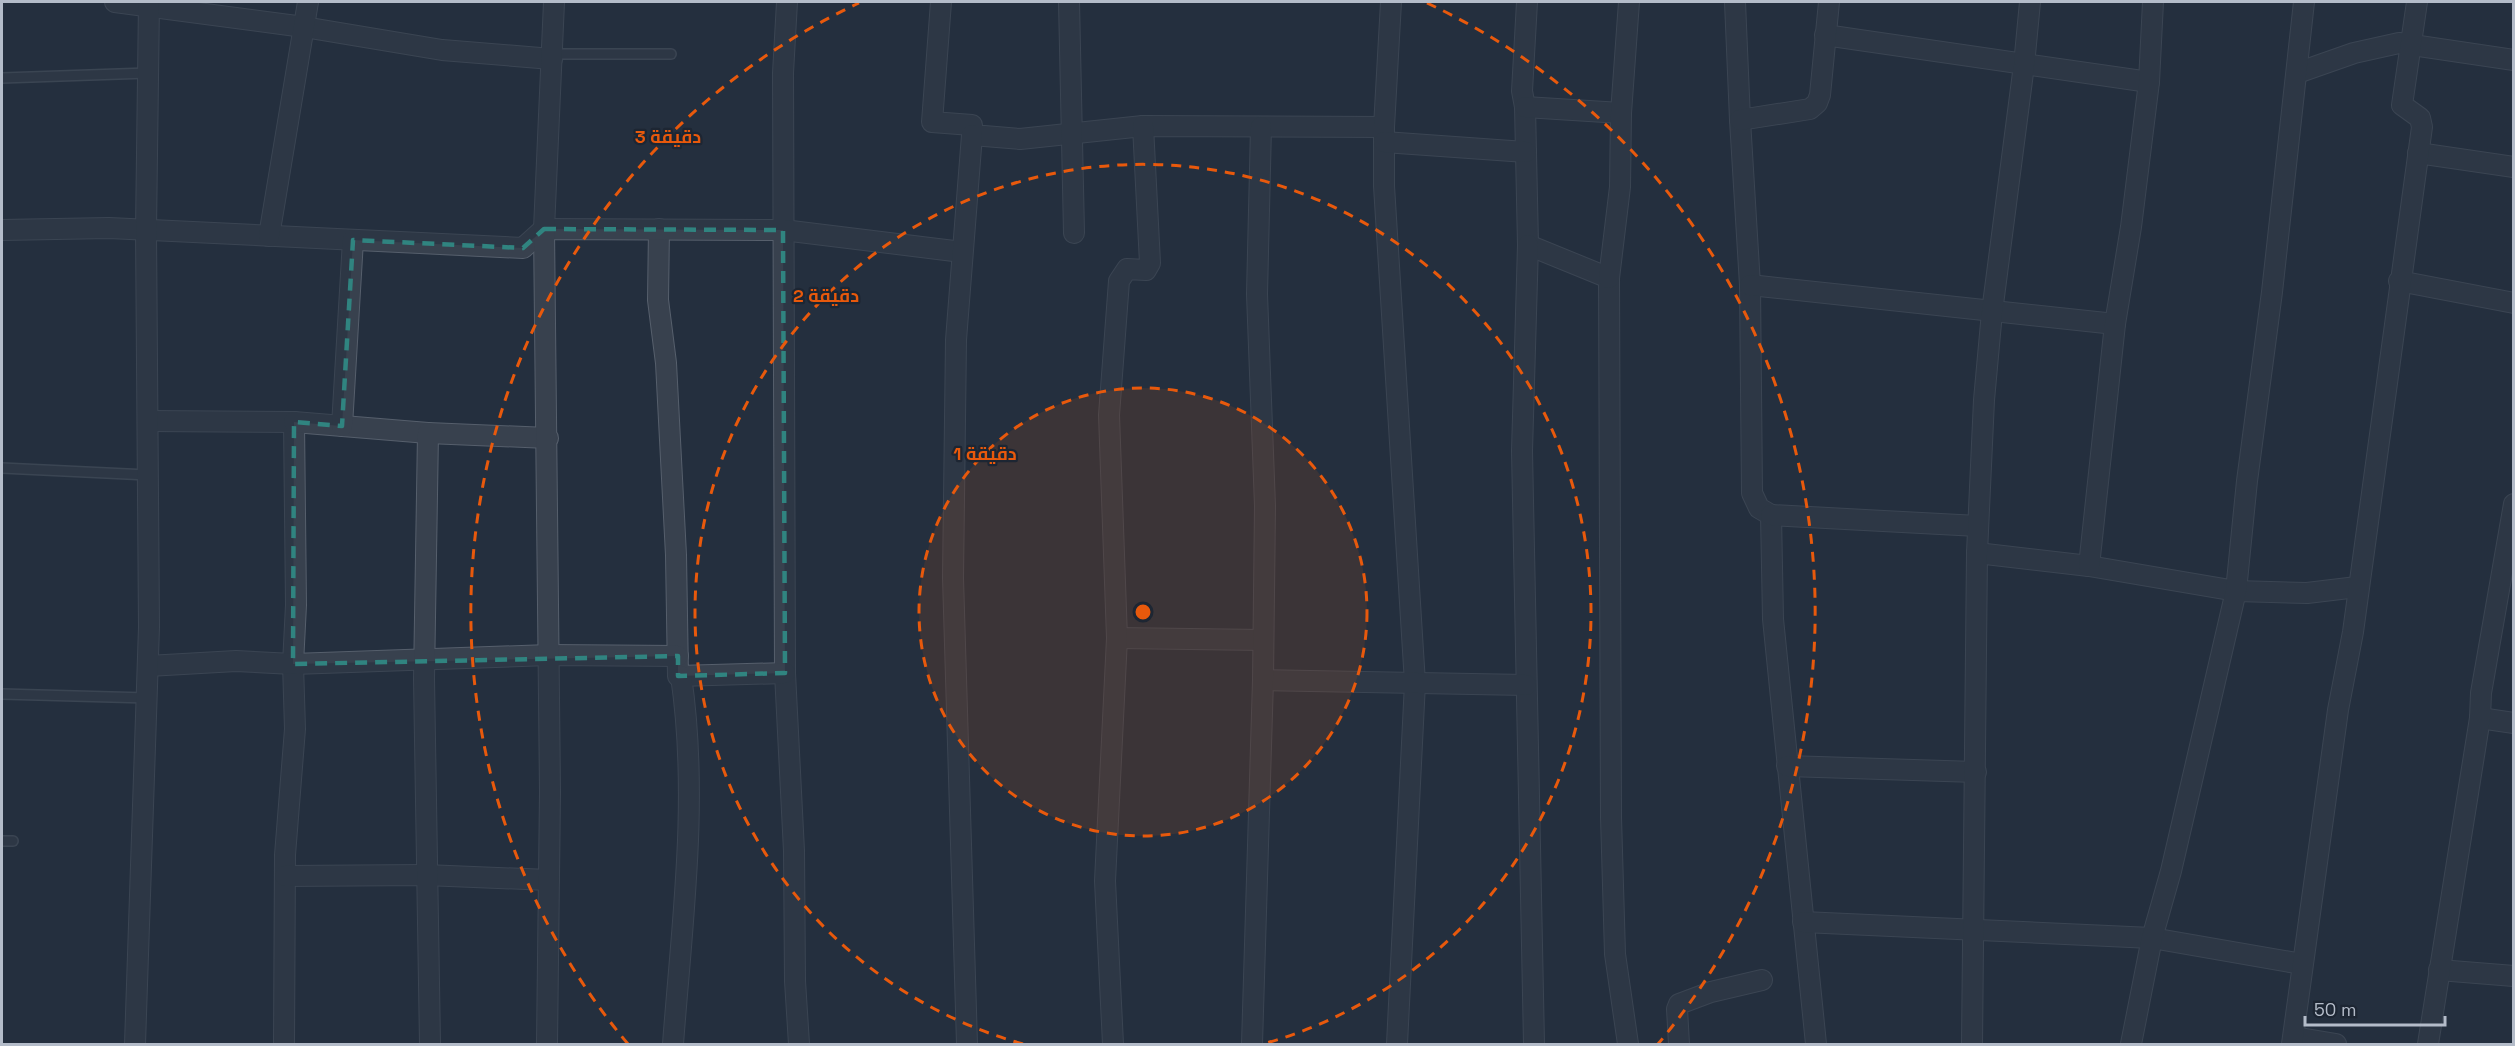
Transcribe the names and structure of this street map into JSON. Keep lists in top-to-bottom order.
{
  "scale_bar": "50 m",
  "rings": ["3 دقيقة", "2 دقيقة", "1 دقيقة"]
}
